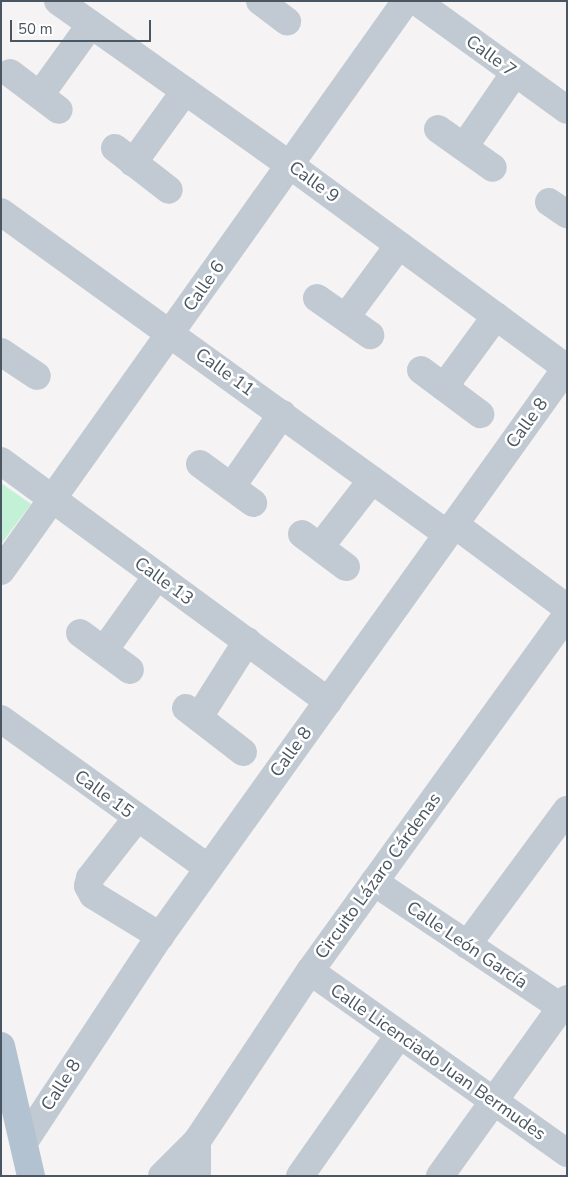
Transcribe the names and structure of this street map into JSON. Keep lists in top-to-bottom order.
{
  "streets": {
    "street": [
      "Calle 7",
      "Calle 9",
      "Calle 6",
      "Calle 11",
      "Calle 8",
      "Calle 13",
      "Calle 15",
      "Circuito Lázaro Cárdenas",
      "Calle León García",
      "Calle Licenciado Juan Bermudes"
    ]
  },
  "crossings": [
    ["Calle 9", "Calle 6"],
    ["Calle 9", "Calle 8"],
    ["Calle 6", "Calle 11"],
    ["Calle 6", "Calle 13"],
    ["Calle 11", "Calle 8"],
    ["Calle 8", "Calle 13"],
    ["Calle 8", "Calle 15"],
    ["Circuito Lázaro Cárdenas", "Calle León García"],
    ["Circuito Lázaro Cárdenas", "Calle Licenciado Juan Bermudes"]
  ],
  "scale_bar": "50 m"
}
